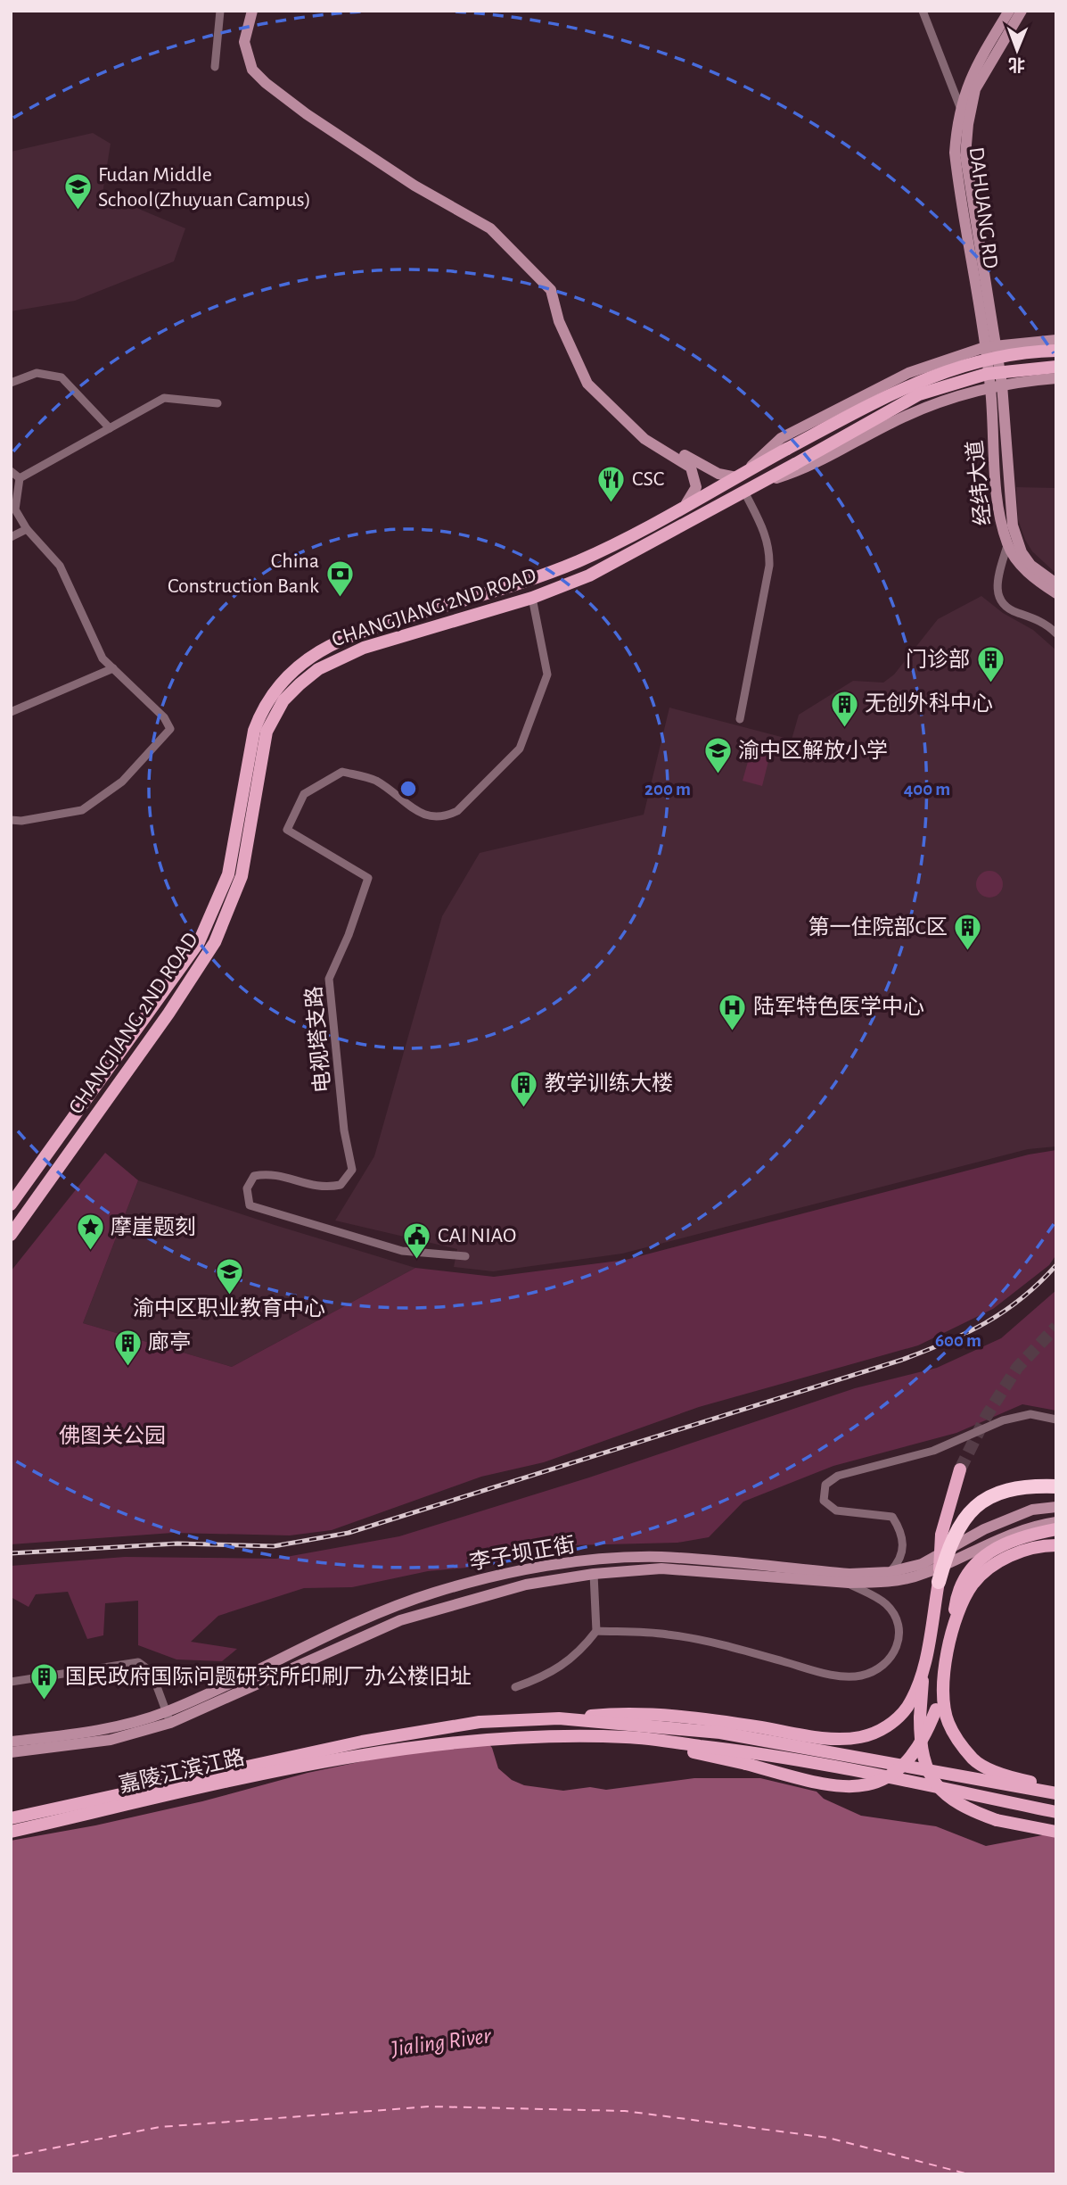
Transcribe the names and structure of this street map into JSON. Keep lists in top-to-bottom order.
{
  "streets": {
    "main road": [
      "DAHUANG RD",
      "经纬大道",
      "CHANGJIANG 2ND ROAD",
      "李子坝正街",
      "嘉陵江滨江路"
    ],
    "street": ["电视塔支路"]
  },
  "crossings": [
    ["DAHUANG RD", "经纬大道"],
    ["CHANGJIANG 2ND ROAD", "电视塔支路"]
  ],
  "water": ["Jialing River"],
  "parks": ["佛图关公园"],
  "places": {
    "school or university": ["Fudan Middle School(Zhuyuan Campus)", "渝中区解放小学", "渝中区职业教育中心"],
    "restaurant": ["CSC"],
    "bank": ["China Construction Bank"],
    "building": [
      "门诊部",
      "无创外科中心",
      "第一住院部C区",
      "教学训练大楼",
      "廊亭",
      "国民政府国际问题研究所印刷厂办公楼旧址"
    ],
    "hospital": ["陆军特色医学中心"],
    "place": ["摩崖题刻"],
    "public building": ["CAI NIAO"]
  },
  "north": "bottom",
  "rings": ["200 m", "400 m", "600 m"]
}
